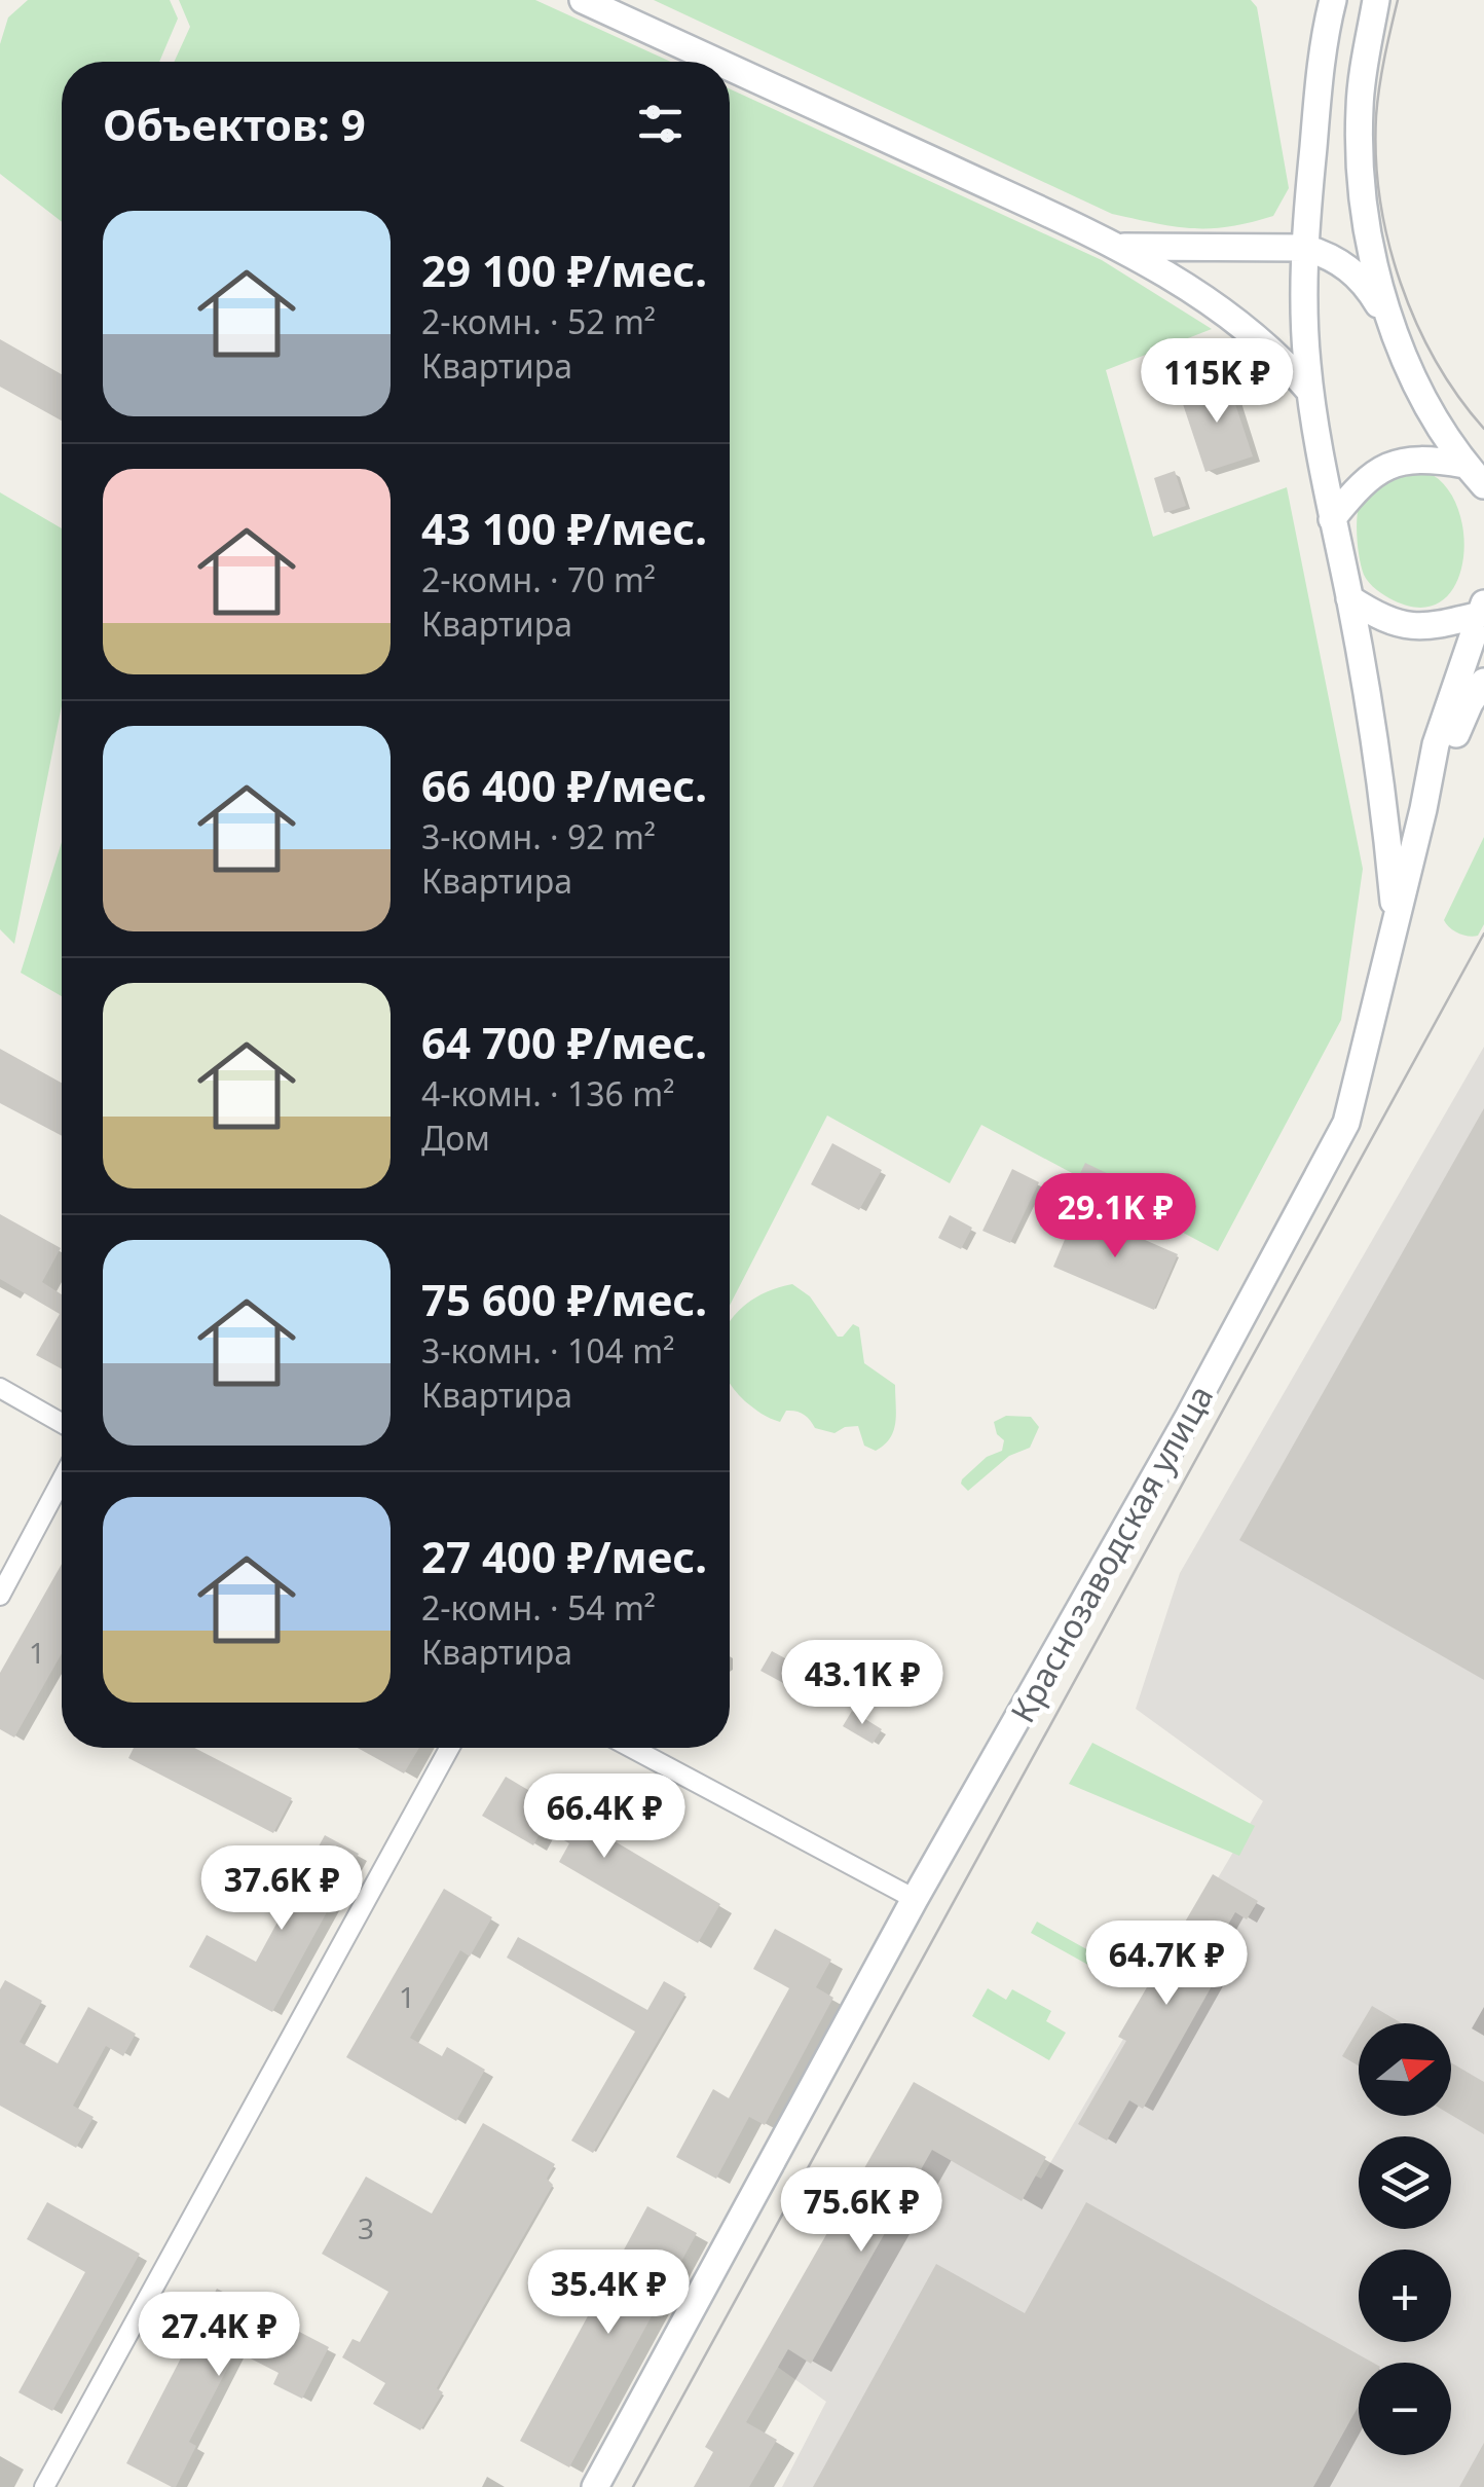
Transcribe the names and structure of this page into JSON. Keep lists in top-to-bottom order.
{
  "streets": {
    "main road": ["Краснозаводская улица"]
  },
  "house_numbers": ["1", "1", "3"],
  "north": "right",
  "page": {
    "heading": "Объектов: 9",
    "list": [
      {
        "name": "29 100 ₽/мес.",
        "note": "2-комн. · 52 m² · Квартира"
      },
      {
        "name": "43 100 ₽/мес.",
        "note": "2-комн. · 70 m² · Квартира"
      },
      {
        "name": "66 400 ₽/мес.",
        "note": "3-комн. · 92 m² · Квартира"
      },
      {
        "name": "64 700 ₽/мес.",
        "note": "4-комн. · 136 m² · Дом"
      },
      {
        "name": "75 600 ₽/мес.",
        "note": "3-комн. · 104 m² · Квартира"
      },
      {
        "name": "27 400 ₽/мес.",
        "note": "2-комн. · 54 m² · Квартира"
      }
    ],
    "price": [
      "115K ₽",
      "29.1K ₽",
      "43.1K ₽",
      "66.4K ₽",
      "37.6K ₽",
      "64.7K ₽",
      "75.6K ₽",
      "35.4K ₽",
      "27.4K ₽"
    ],
    "map_buttons": ["+", "−"]
  }
}
